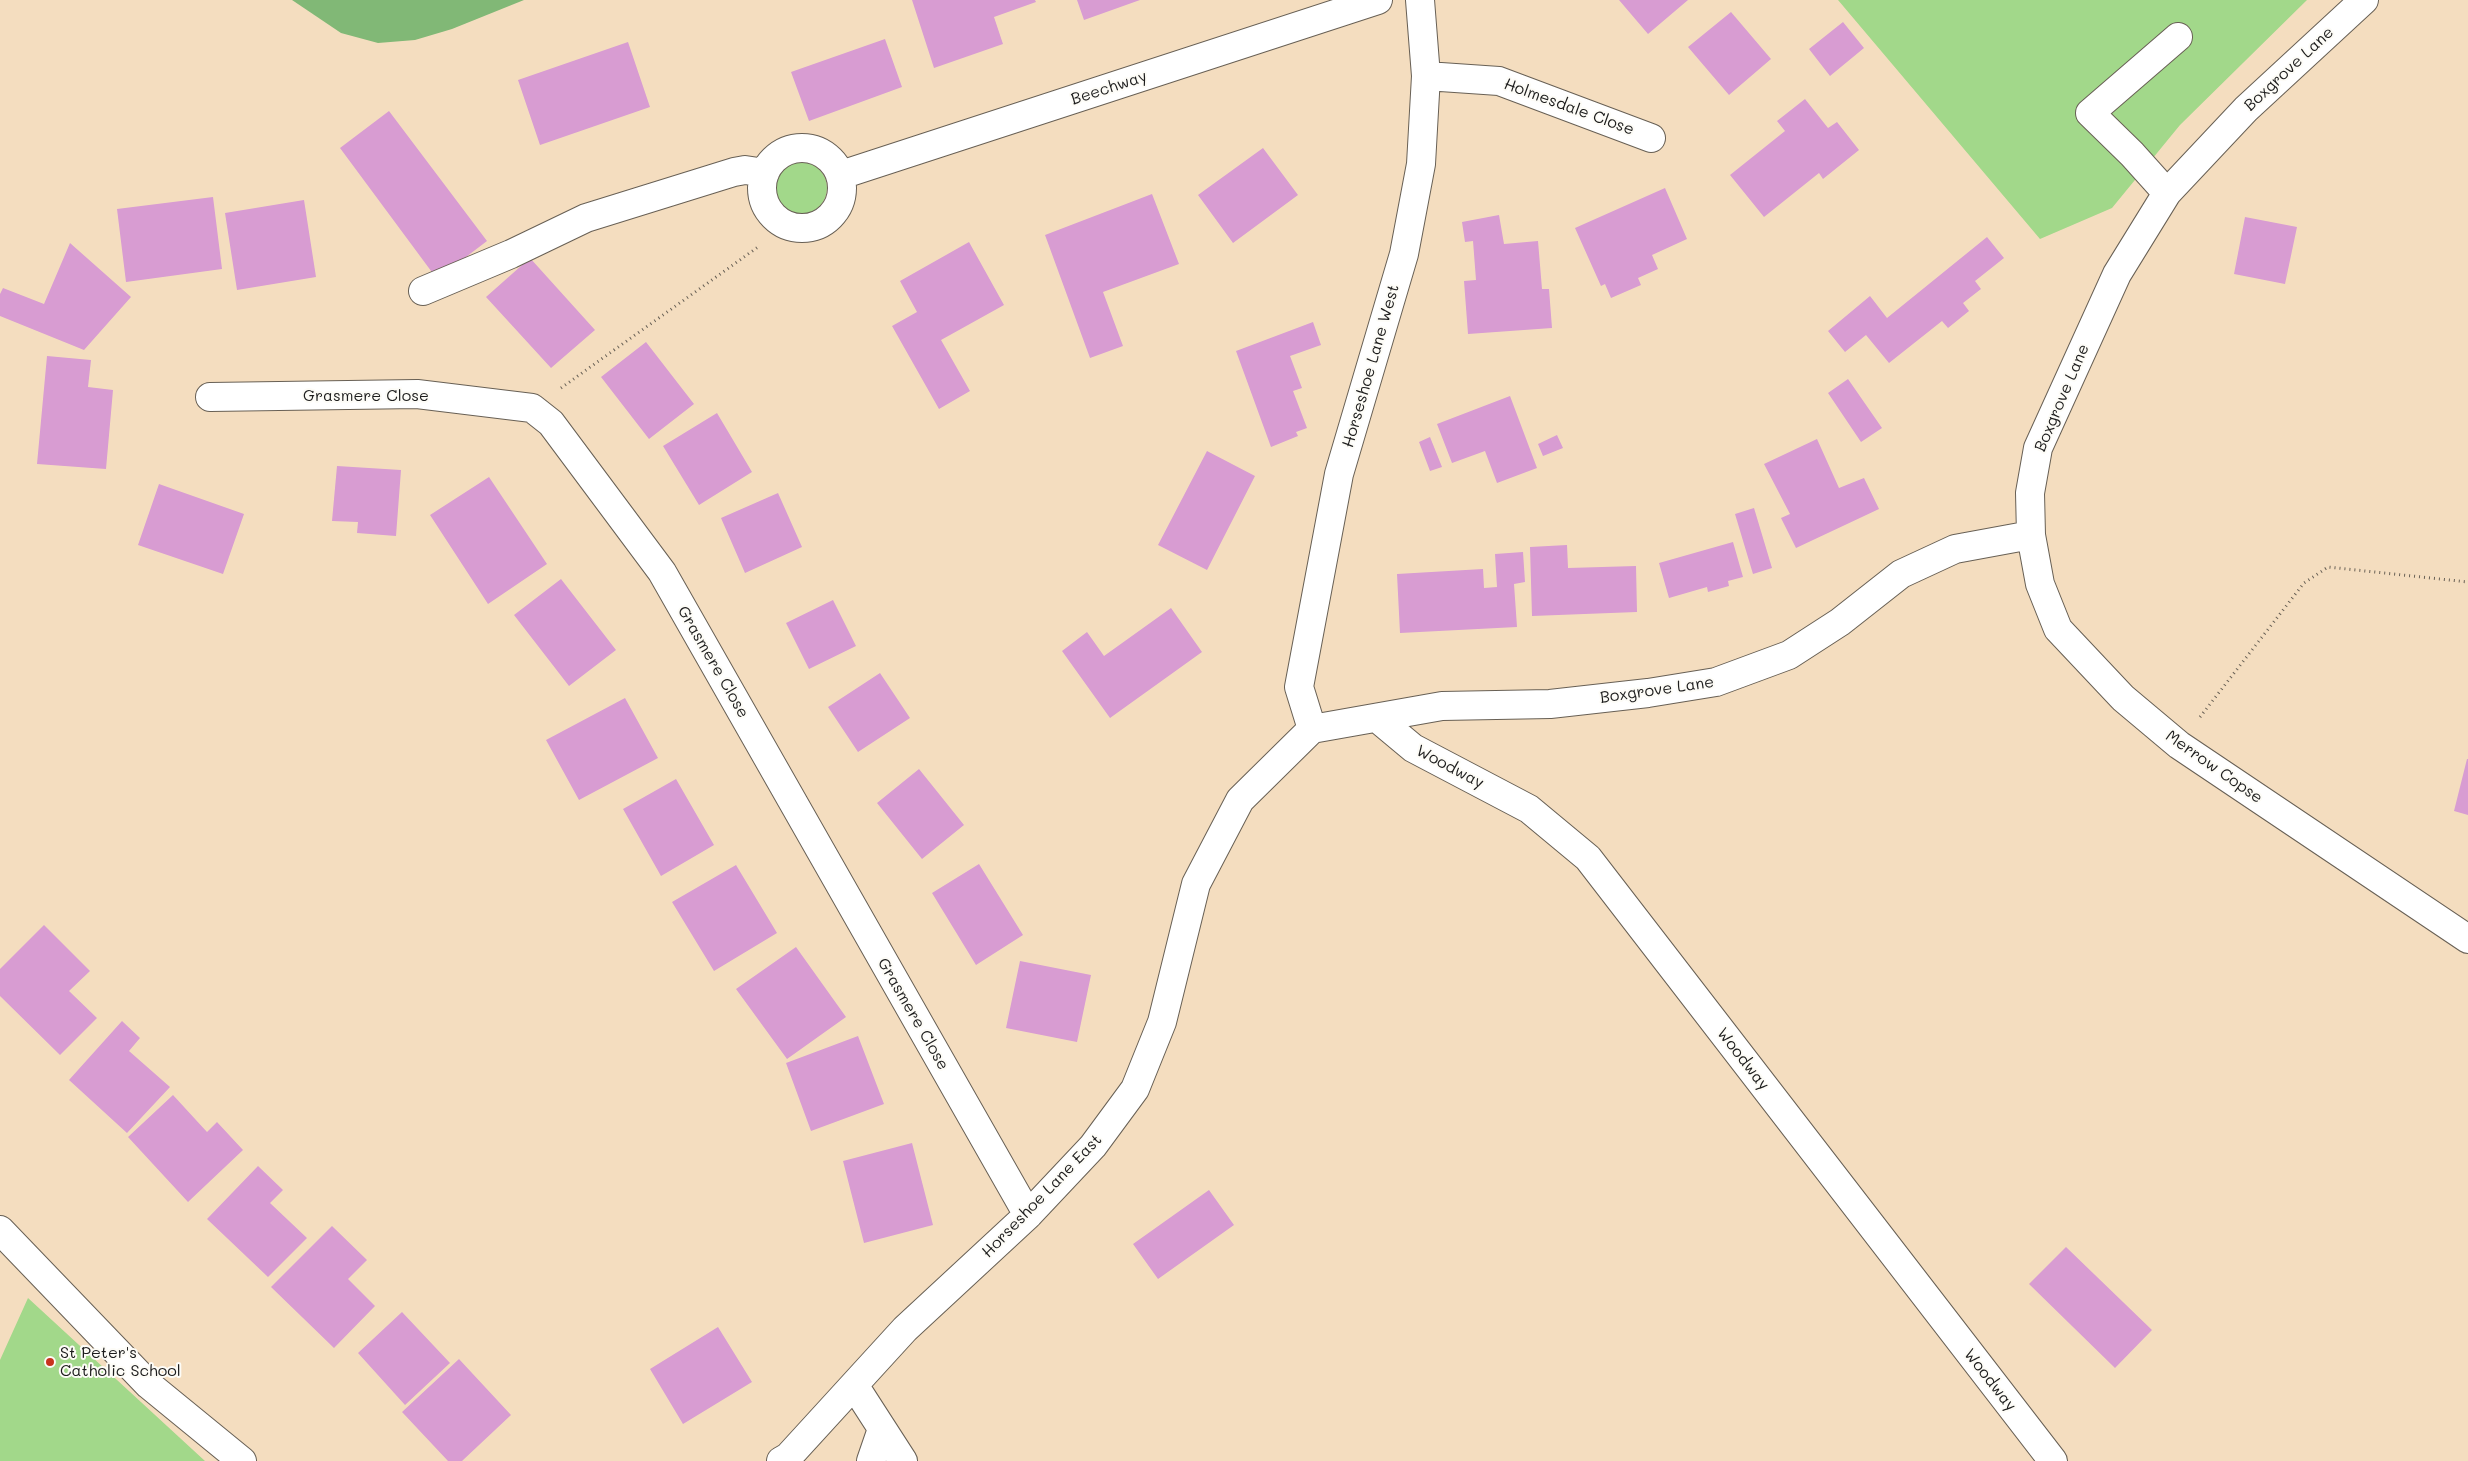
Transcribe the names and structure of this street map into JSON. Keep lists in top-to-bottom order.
{
  "streets": {
    "street": [
      "Boxgrove Lane",
      "Beechway",
      "Holmesdale Close",
      "Horseshoe Lane West",
      "Grasmere Close",
      "Woodway",
      "Merrow Copse",
      "Horseshoe Lane East"
    ]
  },
  "crossings": [
    ["Boxgrove Lane", "Horseshoe Lane West"],
    ["Boxgrove Lane", "Woodway"],
    ["Boxgrove Lane", "Merrow Copse"],
    ["Boxgrove Lane", "Horseshoe Lane East"],
    ["Holmesdale Close", "Horseshoe Lane West"],
    ["Horseshoe Lane West", "Horseshoe Lane East"],
    ["Grasmere Close", "Horseshoe Lane East"]
  ],
  "places": ["St Peter's Catholic School"]
}
